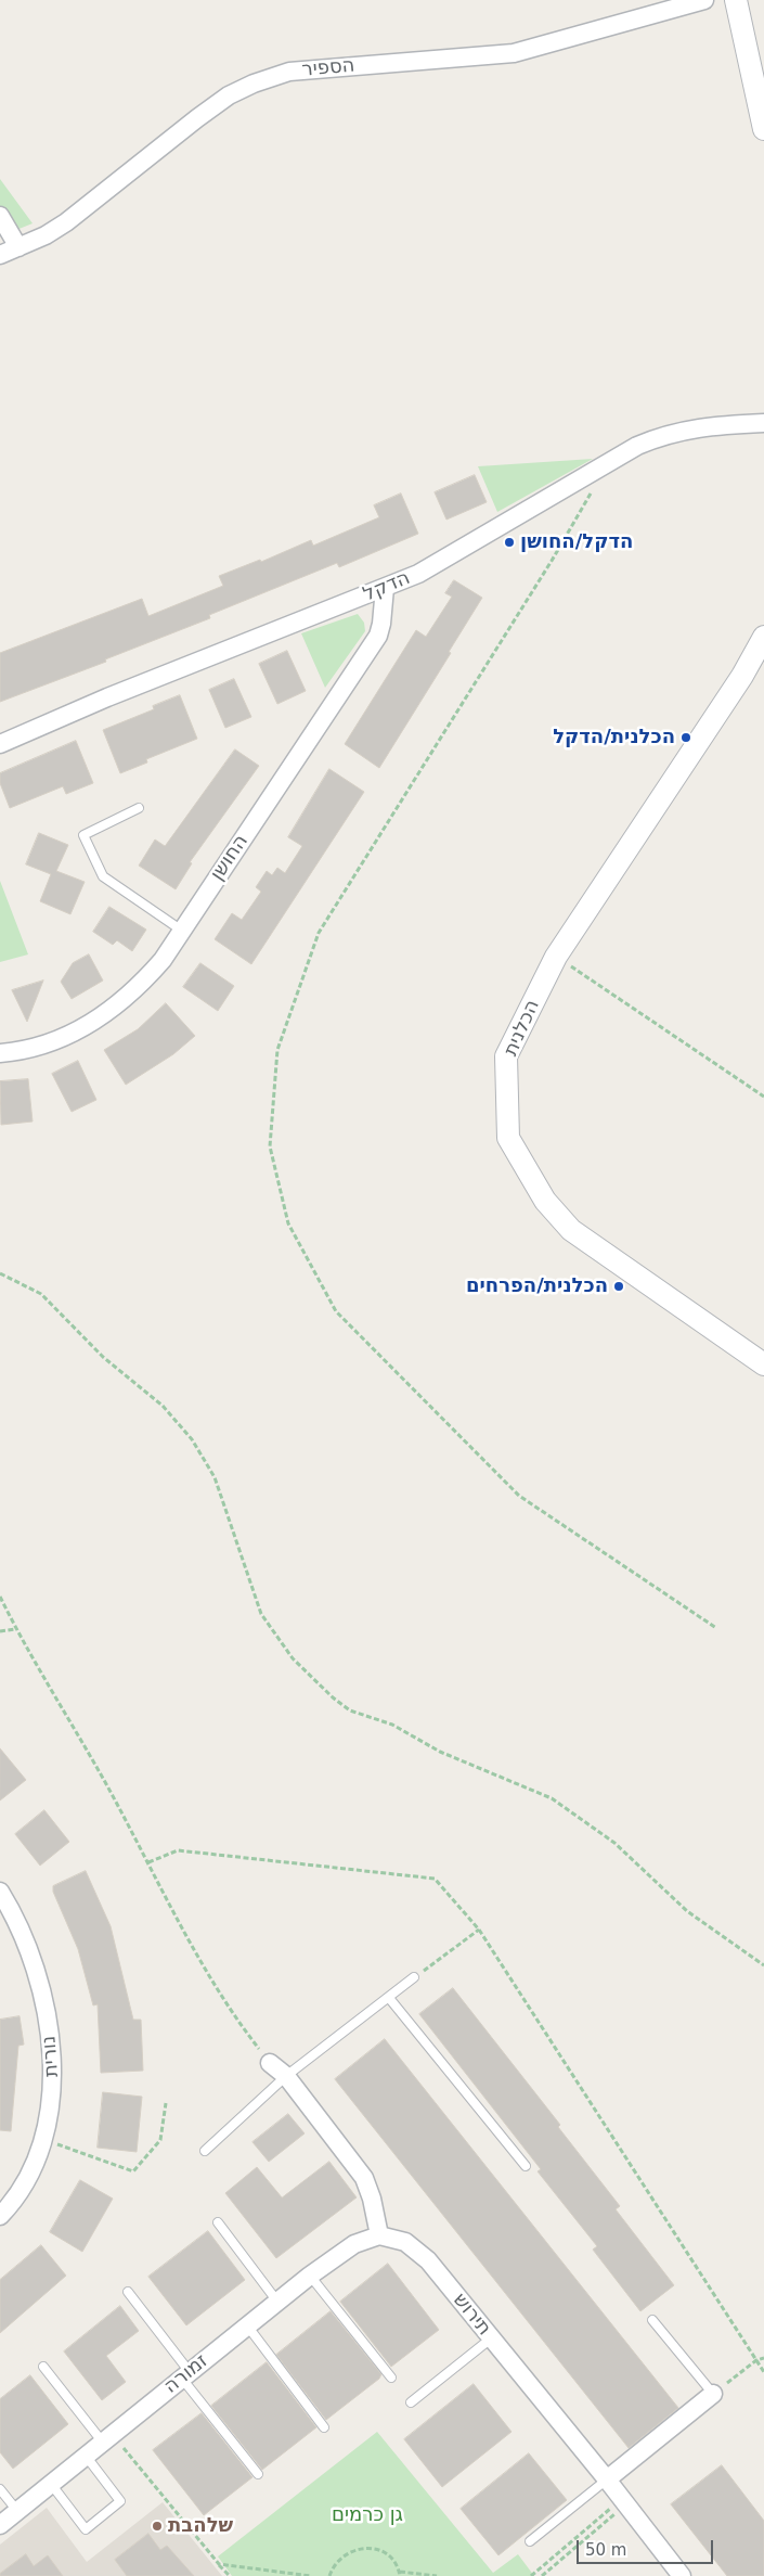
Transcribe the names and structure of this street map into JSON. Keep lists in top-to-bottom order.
{
  "streets": {
    "street": [
      "הספיר",
      "הדקל",
      "החושן",
      "הכלנית",
      "נורית",
      "תירוש",
      "זמורה"
    ]
  },
  "crossings": [
    ["הדקל", "החושן"],
    ["תירוש", "זמורה"]
  ],
  "parks": ["גן כרמים"],
  "places": [
    "הדקל/החושן",
    "הכלנית/הדקל",
    "הכלנית/הפרחים",
    "שלהבת"
  ],
  "scale_bar": "50 m"
}
